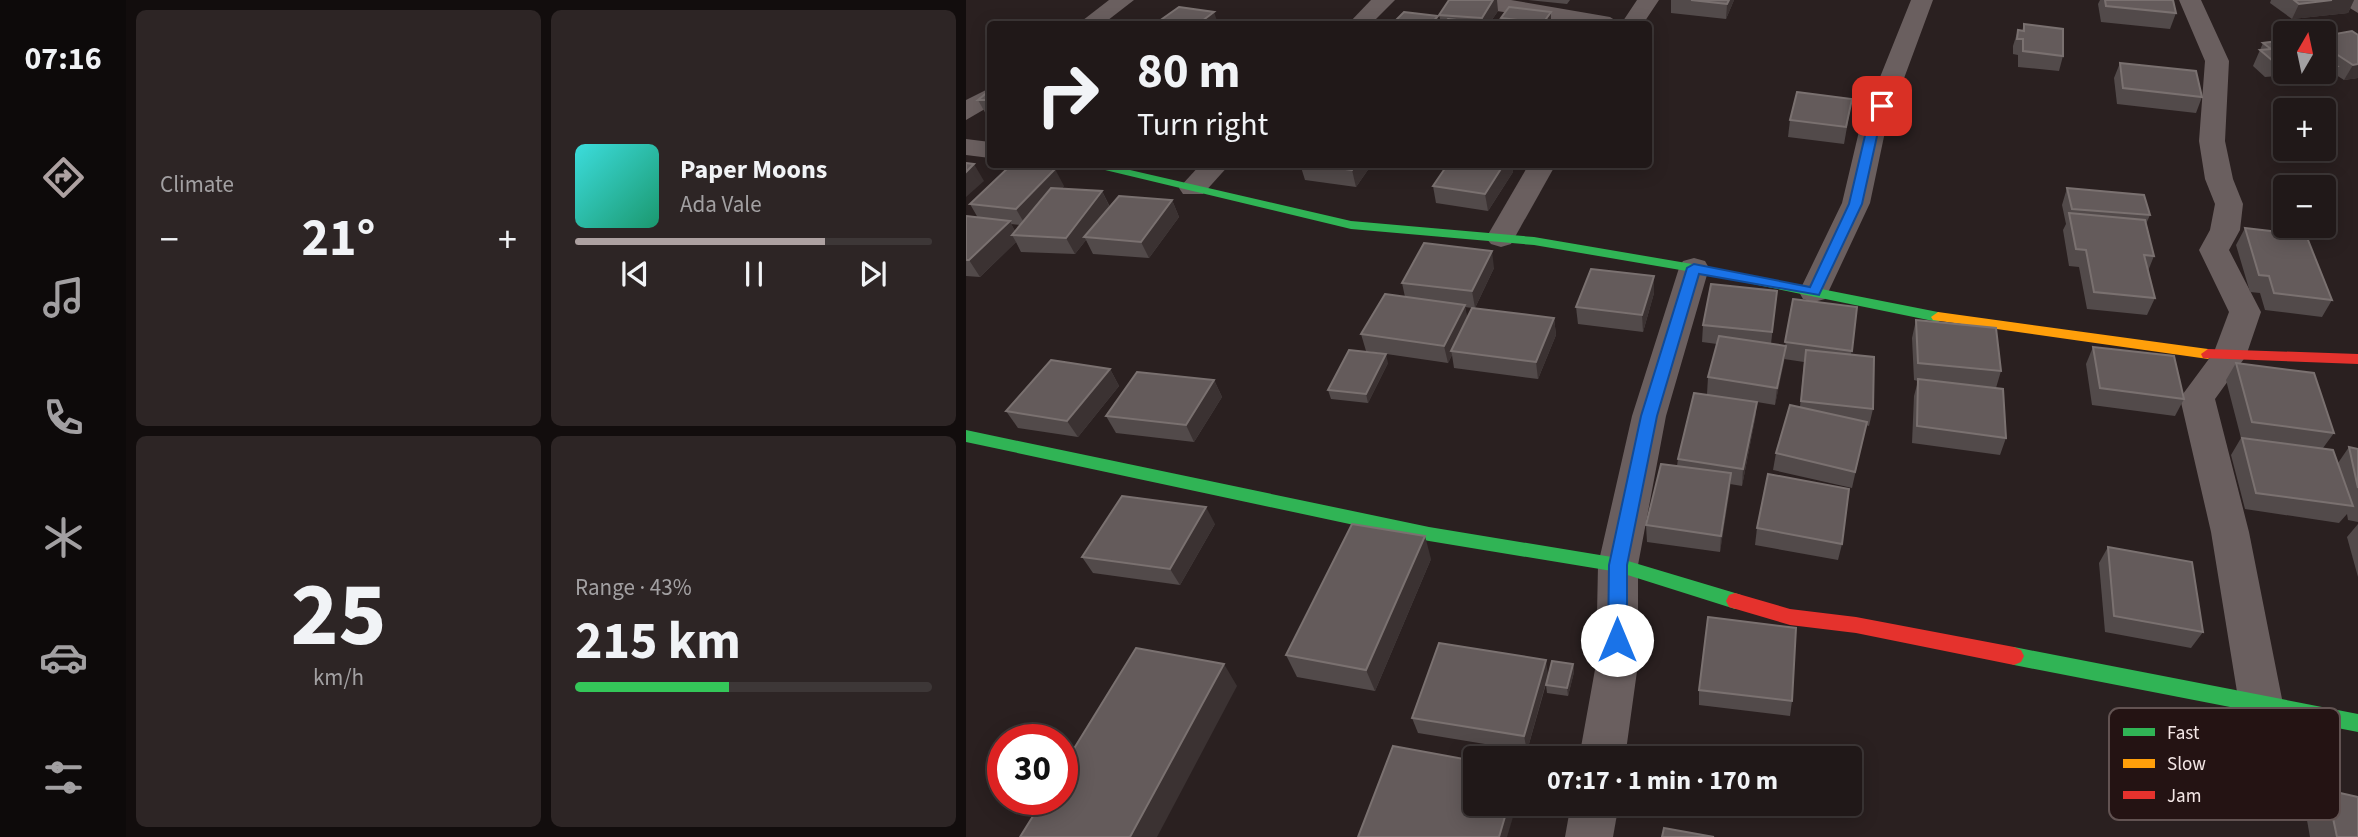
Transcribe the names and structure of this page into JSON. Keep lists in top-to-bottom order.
{
  "legend": ["Fast", "Slow", "Jam"],
  "north": "top",
  "page": {
    "tabs": "07:16",
    "tile": [
      "Climate",
      ["25", "km/h"],
      ["Range · 43%", "215 km"]
    ],
    "map_buttons": ["+", "−"],
    "turn": ["80 m", "Turn right"],
    "song": ["Paper Moons", "Ada Vale"],
    "heat": ["−", "21°", "+"],
    "limit": "30",
    "trip": "07:17 · 1 min · 170 m"
  }
}
